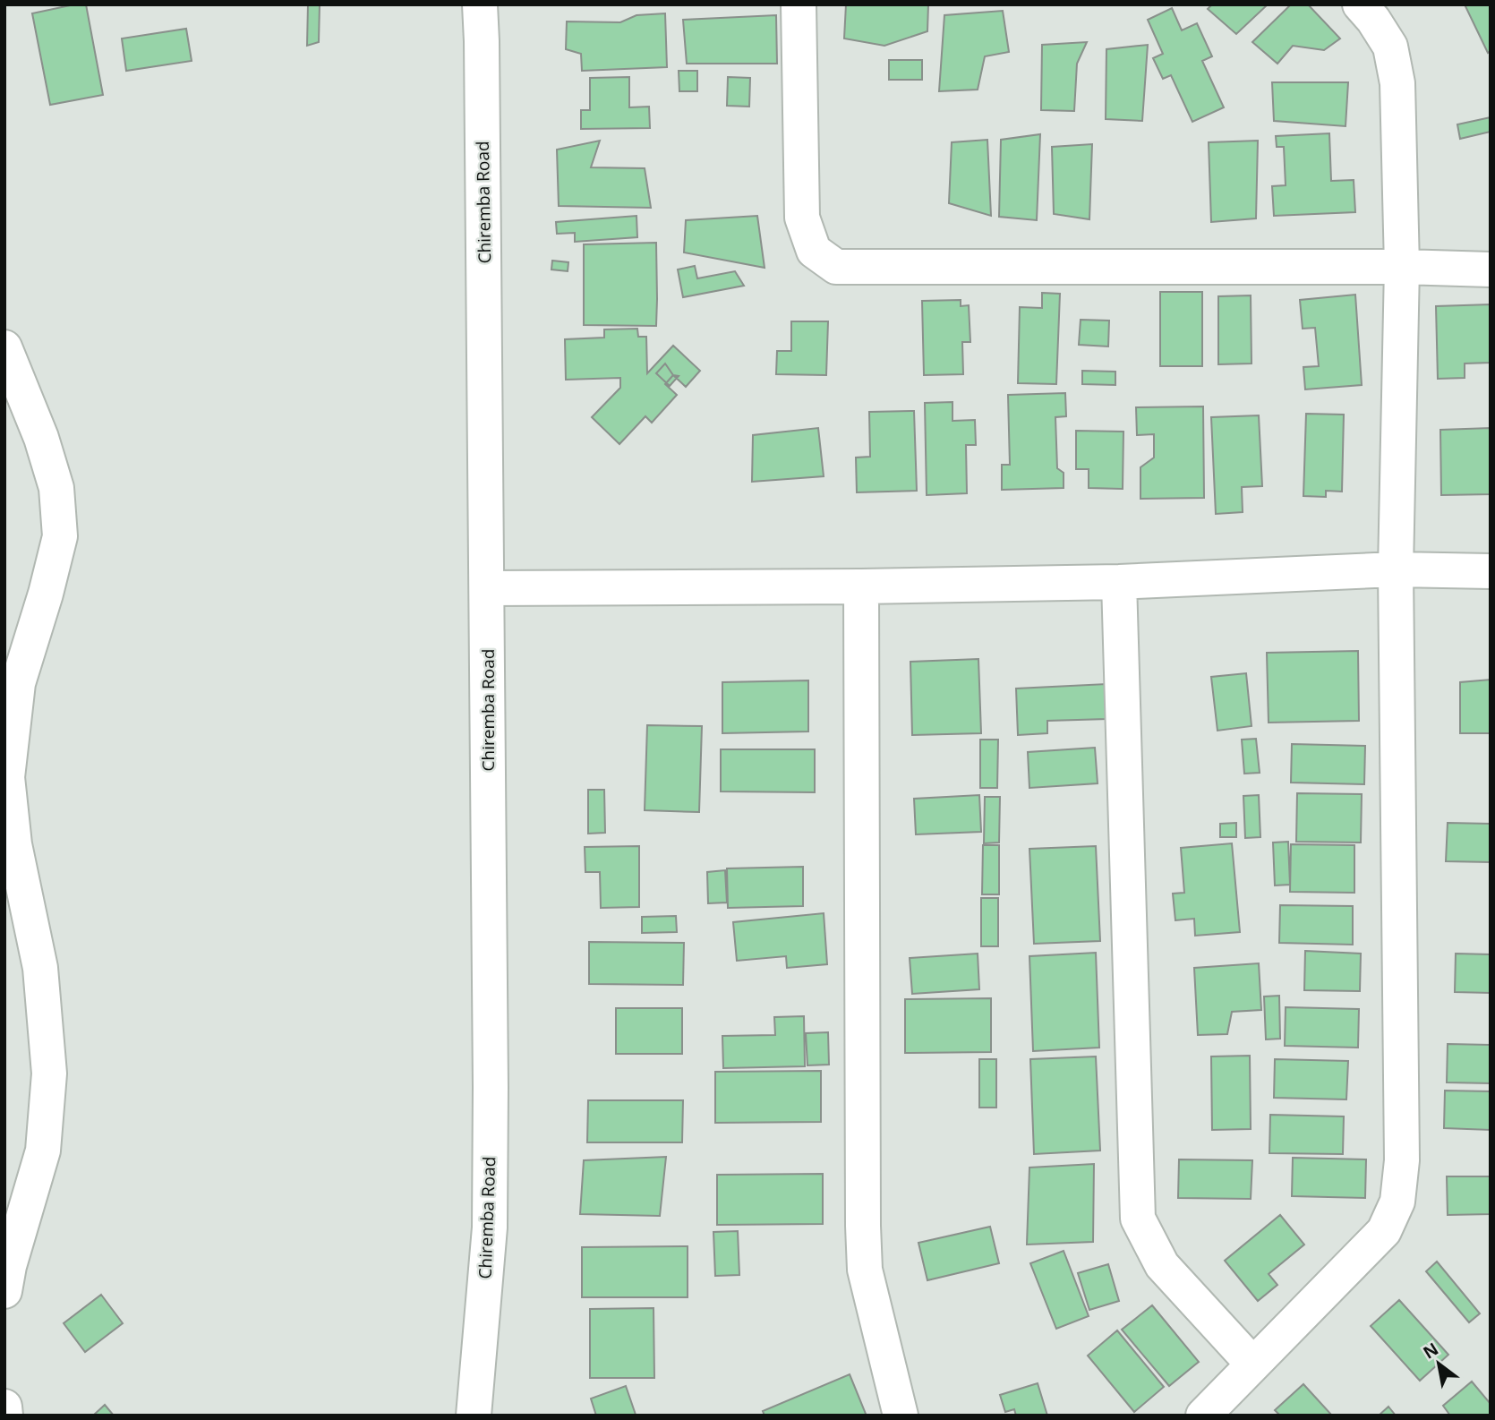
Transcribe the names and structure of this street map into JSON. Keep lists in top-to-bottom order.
{
  "streets": {
    "street": ["Chiremba Road"]
  },
  "north": "top left"
}
